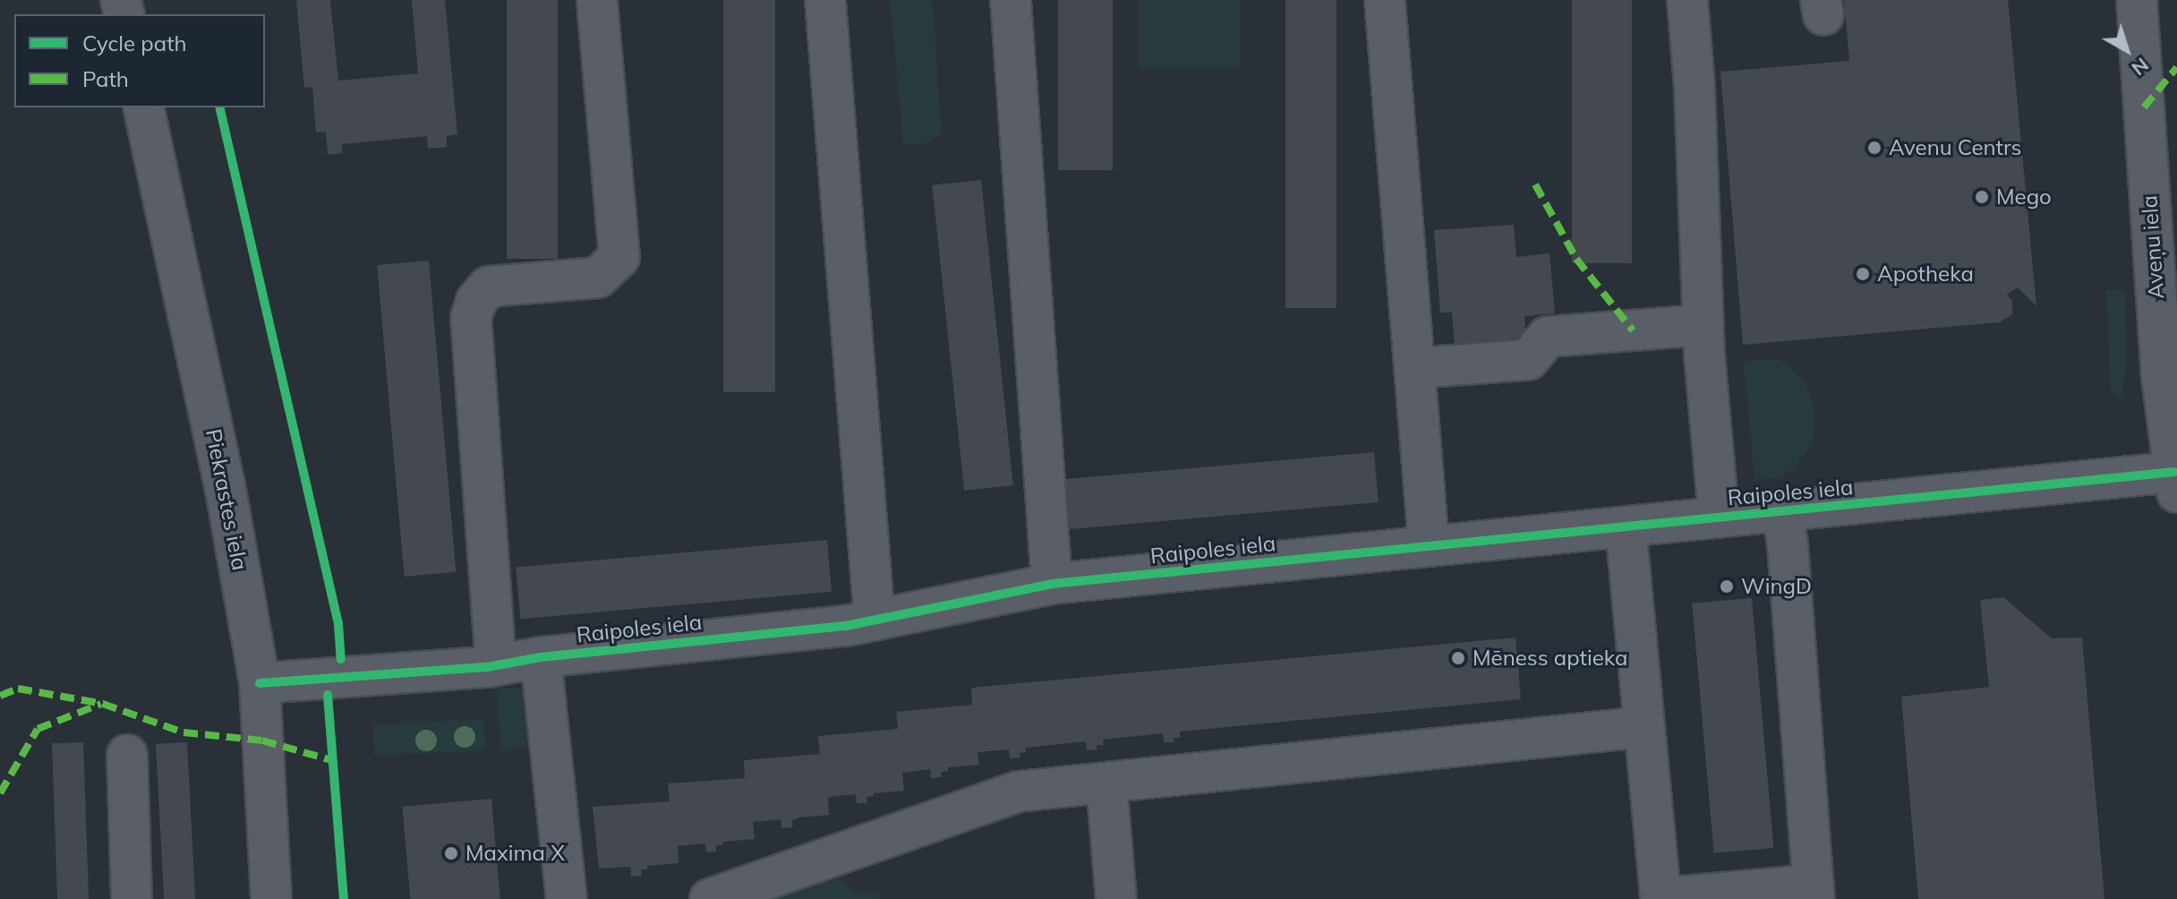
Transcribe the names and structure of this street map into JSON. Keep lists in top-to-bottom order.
{
  "streets": {
    "street": ["Aveņu iela", "Raipoles iela", "Piekrastes iela"]
  },
  "crossings": [
    ["Aveņu iela", "Raipoles iela"],
    ["Raipoles iela", "Piekrastes iela"]
  ],
  "places": [
    "Avenu Centrs",
    "Mego",
    "Apotheka",
    "WingD",
    "Mēness aptieka",
    "Maxima X"
  ],
  "legend": ["Cycle path", "Path"],
  "north": "bottom right"
}
